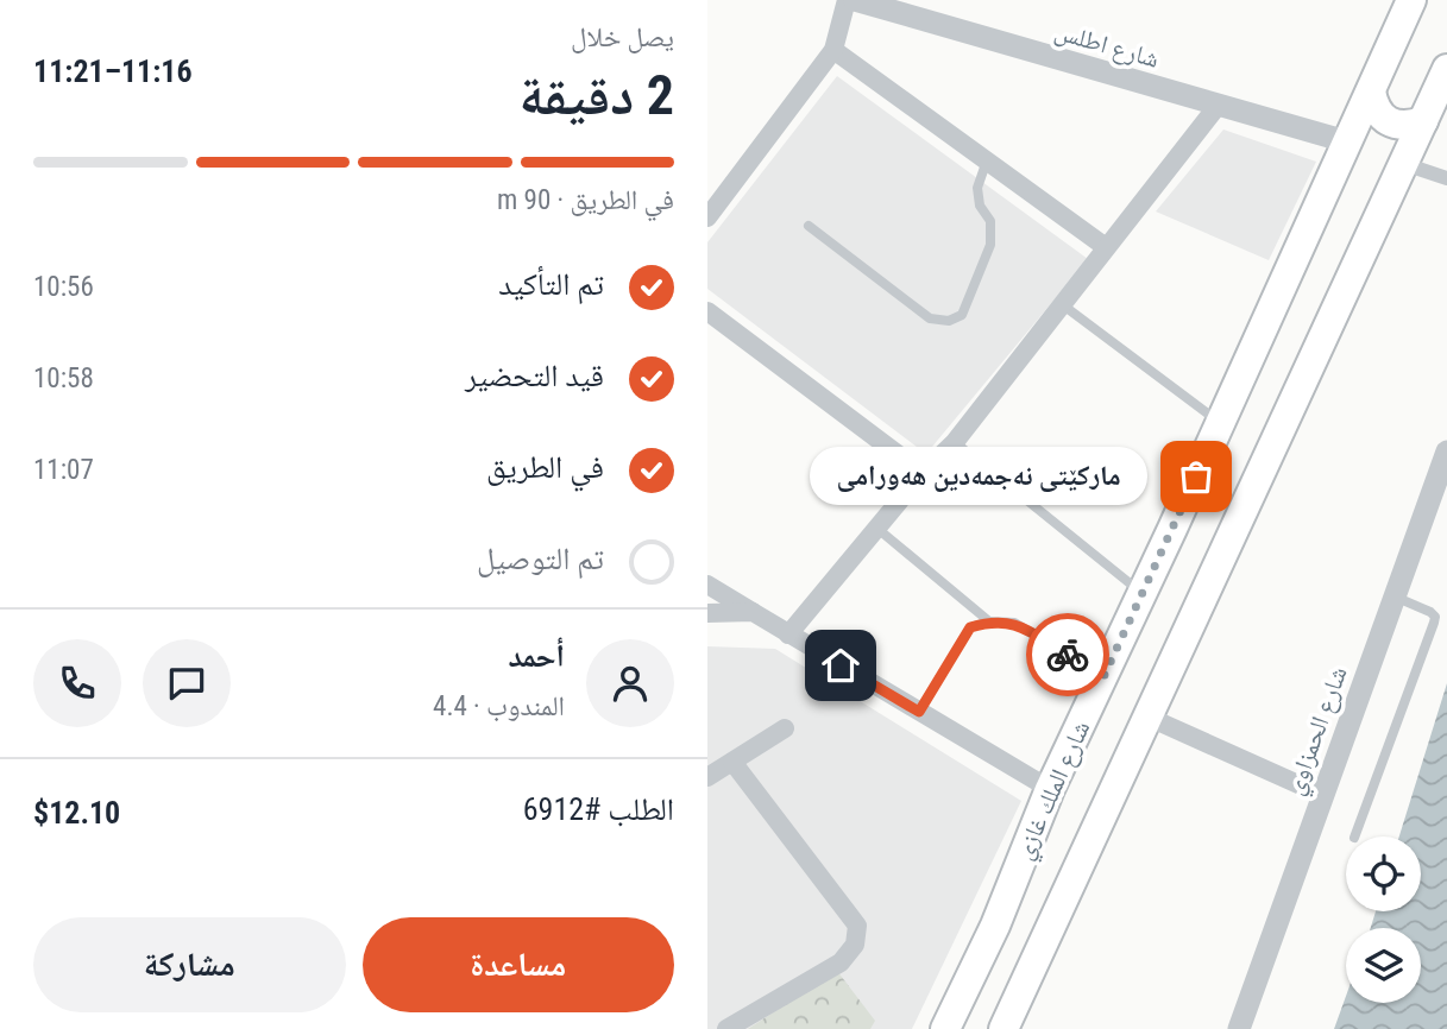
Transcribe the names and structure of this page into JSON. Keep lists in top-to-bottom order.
{
  "streets": {
    "main road": ["شارع الملك غازي"],
    "street": ["شارع اطلس", "شارع الحمزاوي"]
  },
  "crossings": [
    ["شارع اطلس", "شارع الملك غازي"]
  ],
  "places": ["مارکێتی نەجمەدین هەورامی"],
  "page": {
    "heading": ["2 دقيقة", "يصل خلال", "11:16–11:21"],
    "panel": [
      "أحمد",
      "المندوب · 4.4",
      "الطلب #6912",
      "$12.10"
    ],
    "bar": "في الطريق · 90 m",
    "list": [
      ["تم التأكيد", "10:56"],
      ["قيد التحضير", "10:58"],
      ["في الطريق", "11:07"],
      "تم التوصيل"
    ],
    "bubble": "مارکێتی نەجمەدین هەورامی",
    "buttons": ["مساعدة", "مشاركة"]
  }
}
